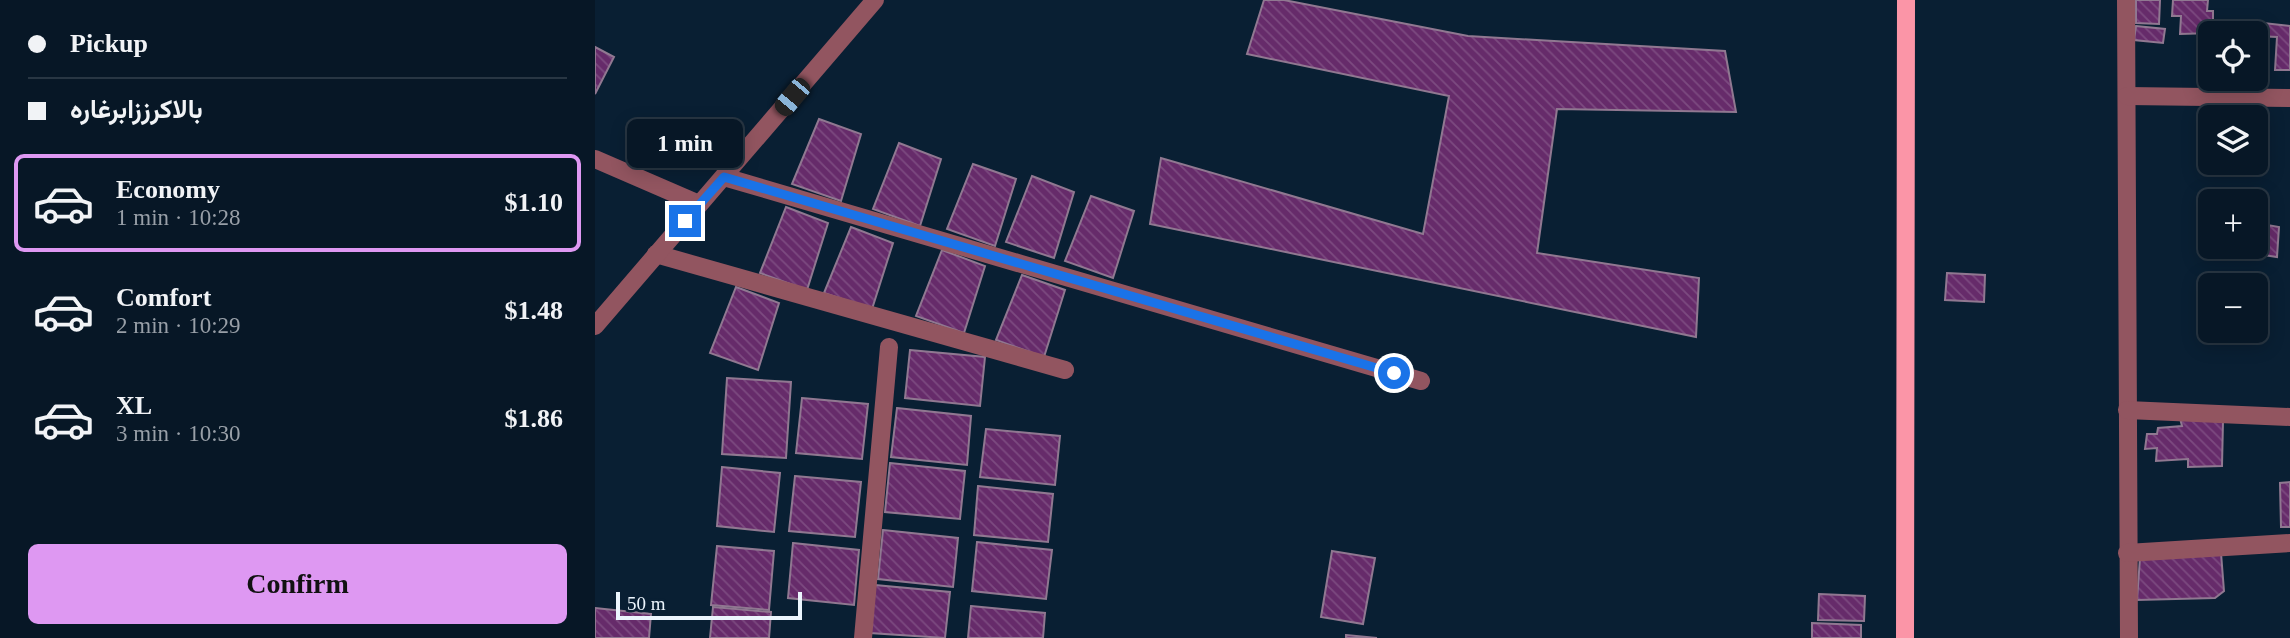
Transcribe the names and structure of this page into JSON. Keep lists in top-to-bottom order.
{
  "scale_bar": "50 m",
  "page": {
    "banner": ["Pickup", "بالاکرززابرغاره"],
    "map_buttons": ["+", "−"],
    "bubble": "1 min",
    "list": [
      {
        "name": "Economy",
        "note": "1 min · 10:28",
        "value": "$1.10"
      },
      {
        "name": "Comfort",
        "note": "2 min · 10:29",
        "value": "$1.48"
      },
      {
        "name": "XL",
        "note": "3 min · 10:30",
        "value": "$1.86"
      }
    ],
    "buttons": "Confirm",
    "scale": "50 m"
  }
}
